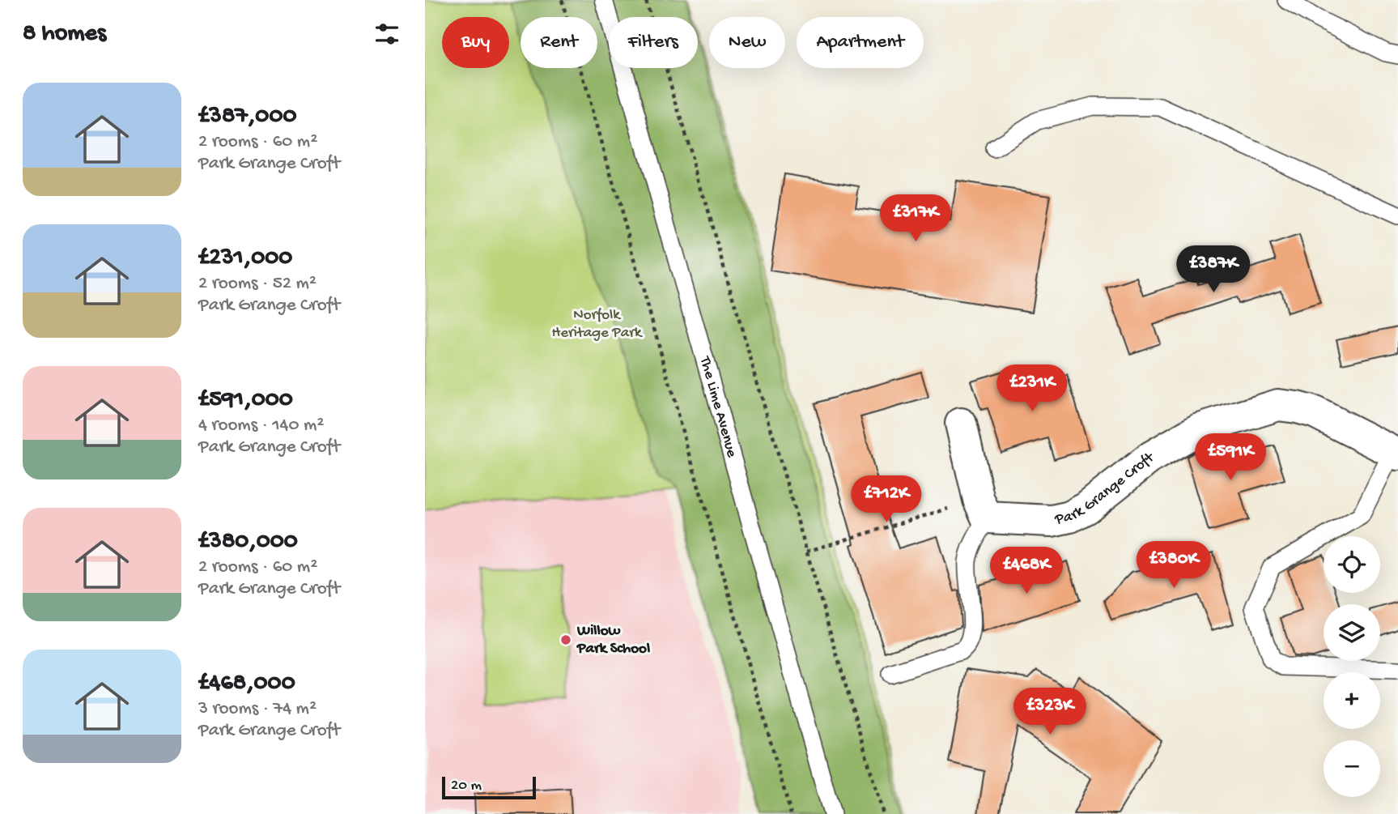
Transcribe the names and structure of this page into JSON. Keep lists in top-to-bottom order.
{
  "streets": {
    "street": ["Park Grange Croft"],
    "lane": ["The Lime Avenue"]
  },
  "parks": ["Norfolk Heritage Park"],
  "places": ["Willow Park School"],
  "scale_bar": "20 m",
  "page": {
    "heading": "8 homes",
    "chip": [
      "Buy",
      "Rent",
      "Filters",
      "New",
      "Apartment"
    ],
    "list": [
      {
        "name": "£387,000",
        "note": "2 rooms · 60 m² · Park Grange Croft"
      },
      {
        "name": "£231,000",
        "note": "2 rooms · 52 m² · Park Grange Croft"
      },
      {
        "name": "£591,000",
        "note": "4 rooms · 140 m² · Park Grange Croft"
      },
      {
        "name": "£380,000",
        "note": "2 rooms · 60 m² · Park Grange Croft"
      },
      {
        "name": "£468,000",
        "note": "3 rooms · 74 m² · Park Grange Croft"
      }
    ],
    "price": [
      "£317K",
      "£387K",
      "£231K",
      "£591K",
      "£712K",
      "£380K",
      "£468K",
      "£323K"
    ],
    "map_buttons": ["+", "−"],
    "scale": "20 m"
  }
}
